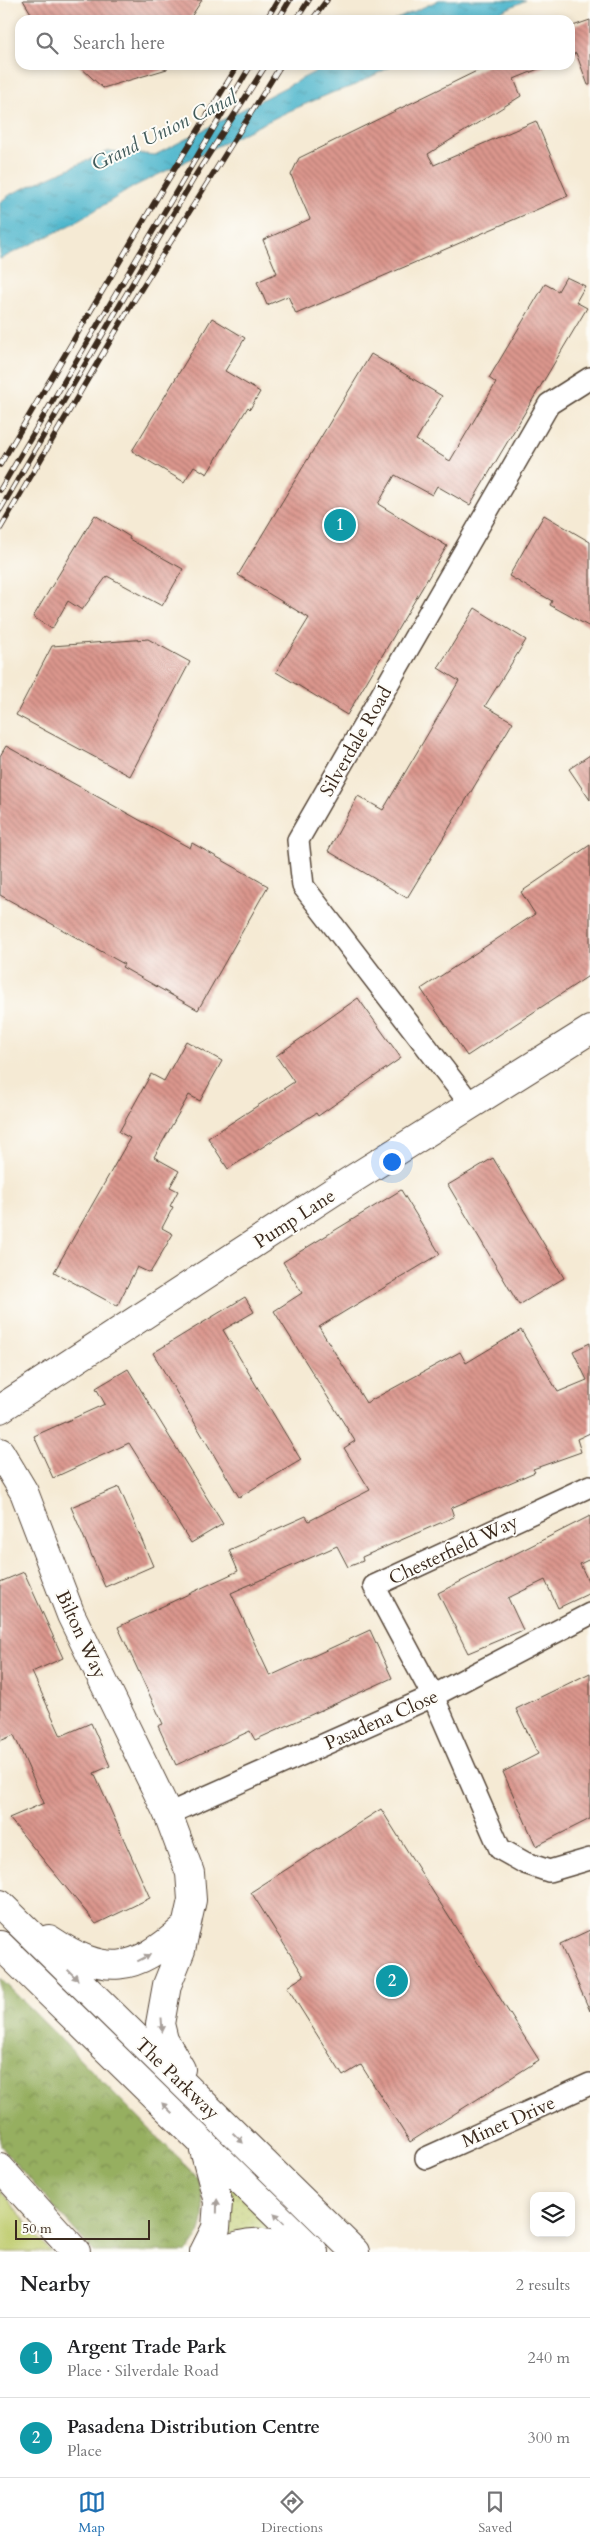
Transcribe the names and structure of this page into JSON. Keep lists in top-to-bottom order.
{
  "streets": {
    "main road": ["Pump Lane", "Bilton Way", "The Parkway"],
    "street": [
      "Silverdale Road",
      "Chesterfield Way",
      "Pasadena Close",
      "Minet Drive"
    ]
  },
  "crossings": [
    ["Silverdale Road", "Pump Lane"],
    ["Chesterfield Way", "Pasadena Close"],
    ["Bilton Way", "Pasadena Close"],
    ["Bilton Way", "The Parkway"]
  ],
  "water": ["Grand Union Canal"],
  "scale_bar": "50 m",
  "page": {
    "search": "Search here",
    "pins": ["1", "2"],
    "scale": "50 m",
    "heading": ["Nearby", "2 results"],
    "list": [
      {
        "mark": "1",
        "name": "Argent Trade Park",
        "note": "Place · Silverdale Road",
        "value": "240 m"
      },
      {
        "mark": "2",
        "name": "Pasadena Distribution Centre",
        "note": "Place",
        "value": "300 m"
      }
    ],
    "nav": ["Map", "Directions", "Saved"]
  }
}
